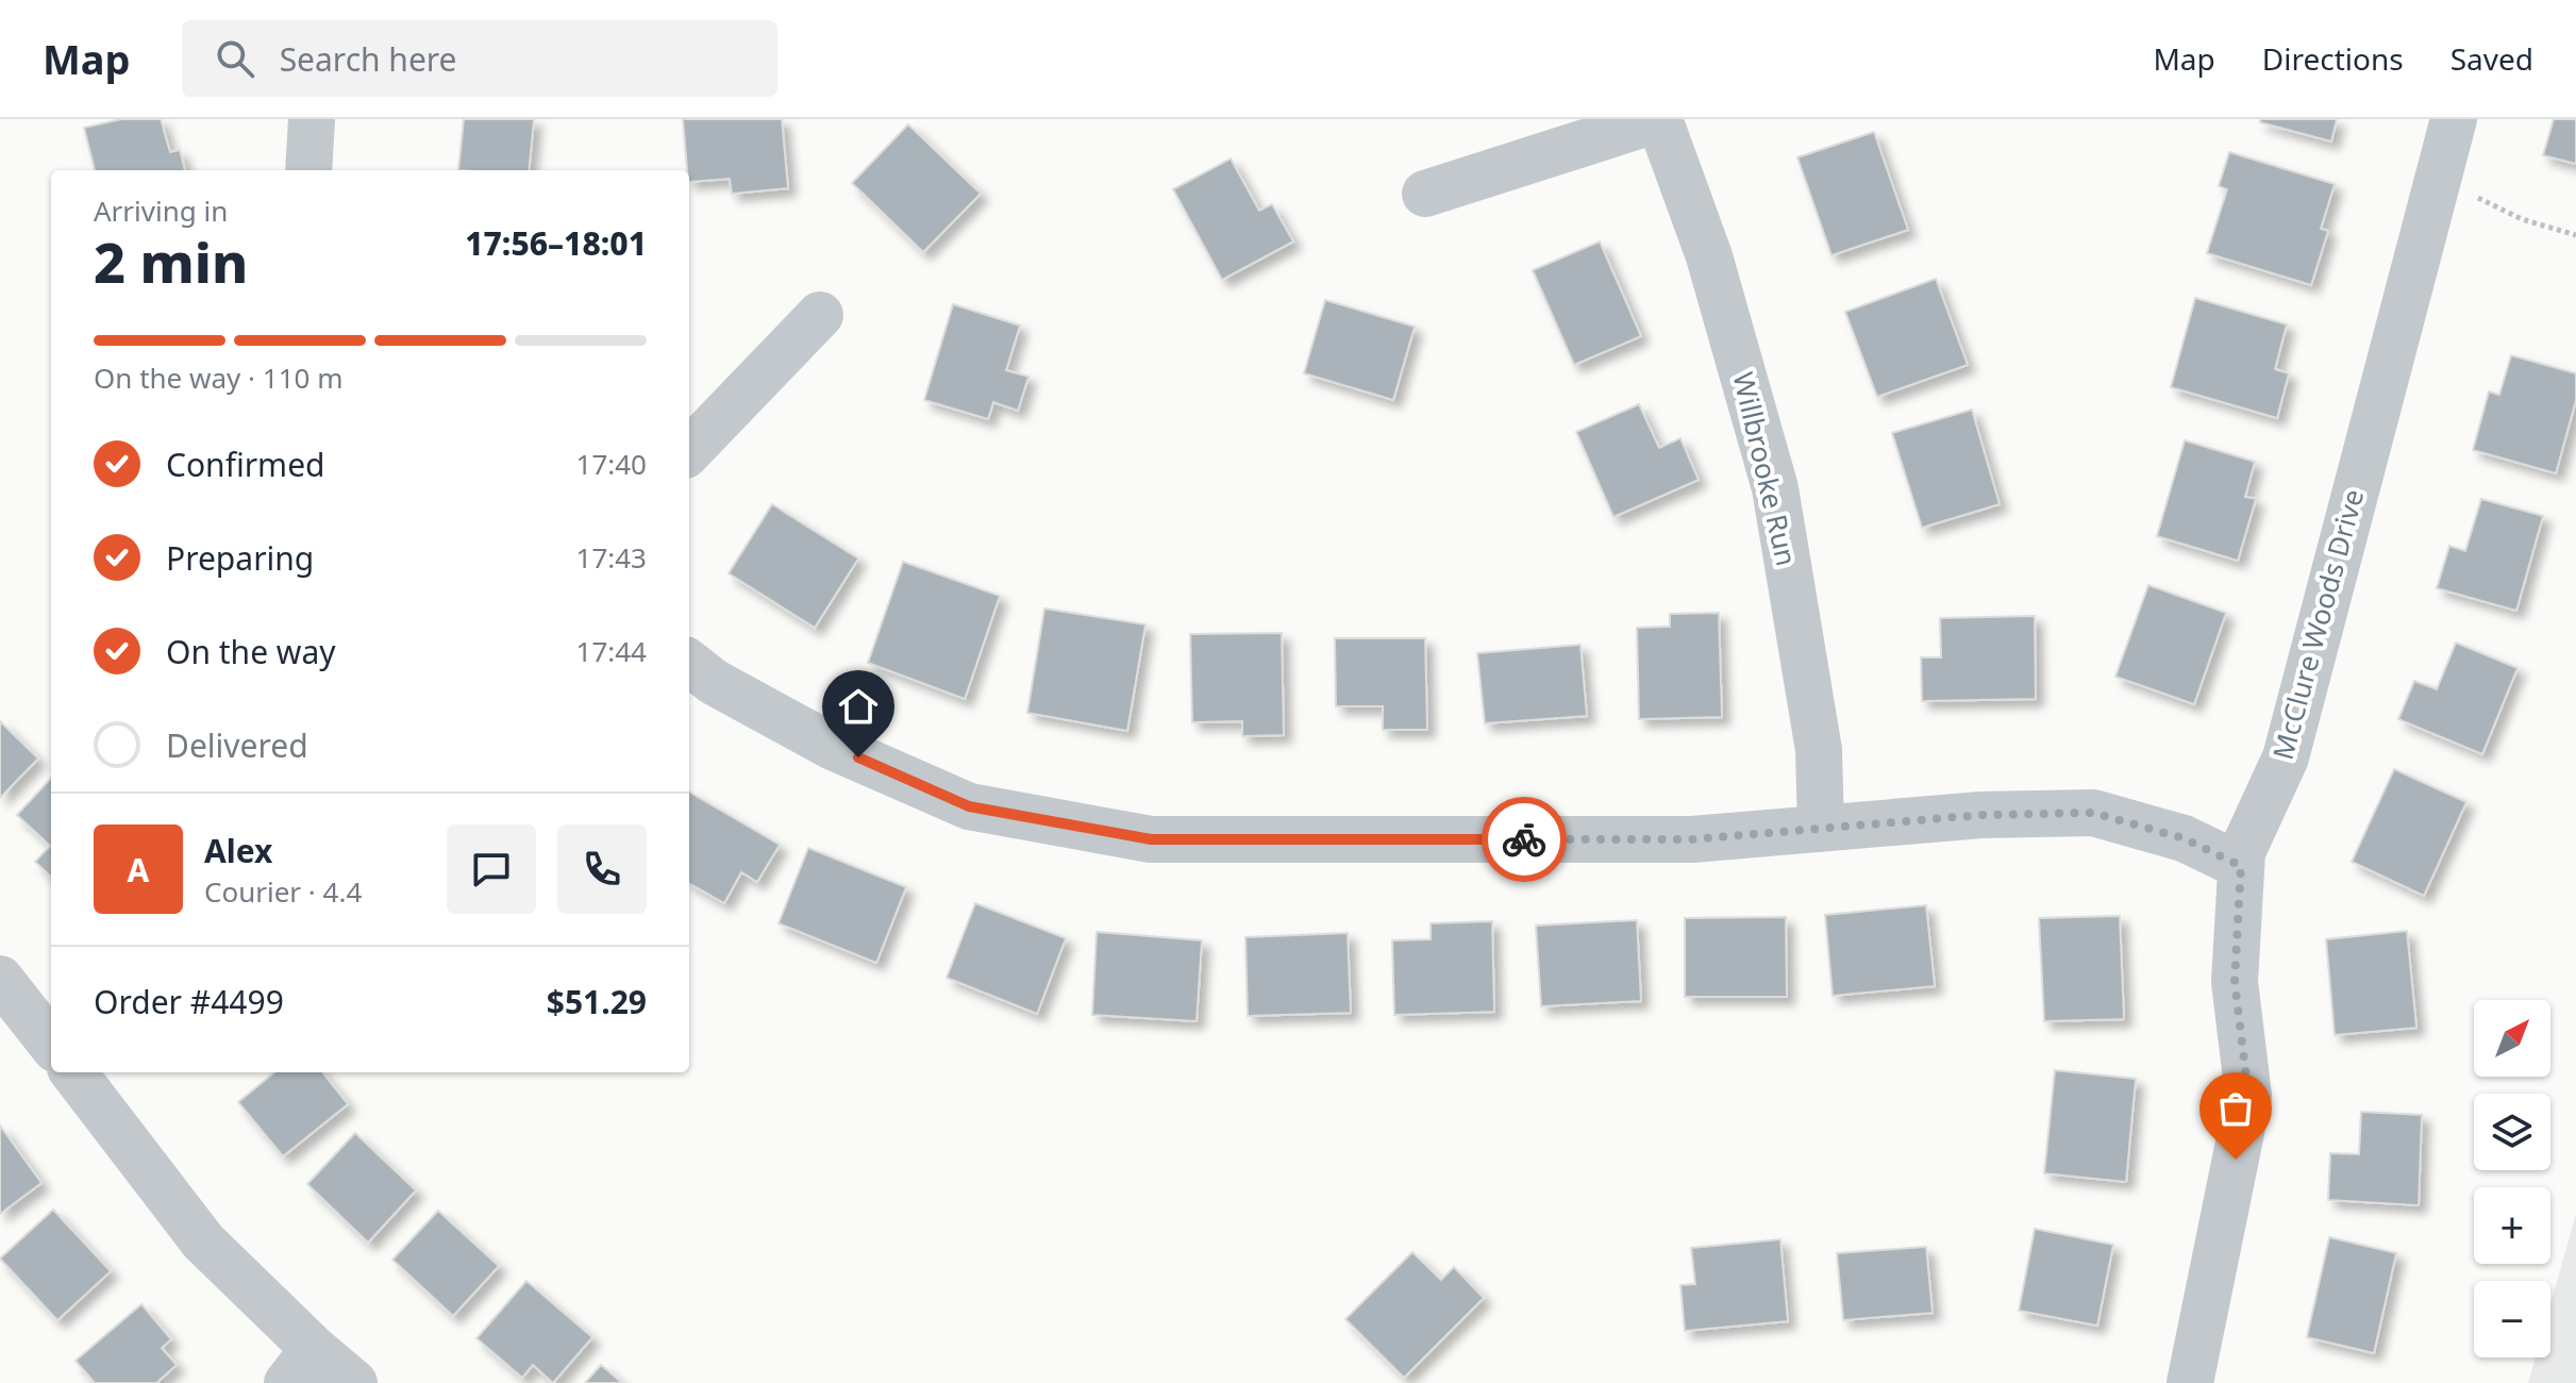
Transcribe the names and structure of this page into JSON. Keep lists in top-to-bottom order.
{
  "streets": {
    "street": ["Willbrooke Run", "McClure Woods Drive"]
  },
  "north": "top right",
  "page": {
    "header": "Map",
    "search": "Search here",
    "nav": ["Map", "Directions", "Saved"],
    "heading": ["2 min", "Arriving in", "17:56–18:01"],
    "panel": [
      "Alex",
      "Courier · 4.4",
      "Order #4499",
      "$51.29"
    ],
    "bar": "On the way · 110 m",
    "list": [
      ["Confirmed", "17:40"],
      ["Preparing", "17:43"],
      ["On the way", "17:44"],
      "Delivered"
    ],
    "round": "A",
    "map_buttons": ["+", "−"]
  }
}
